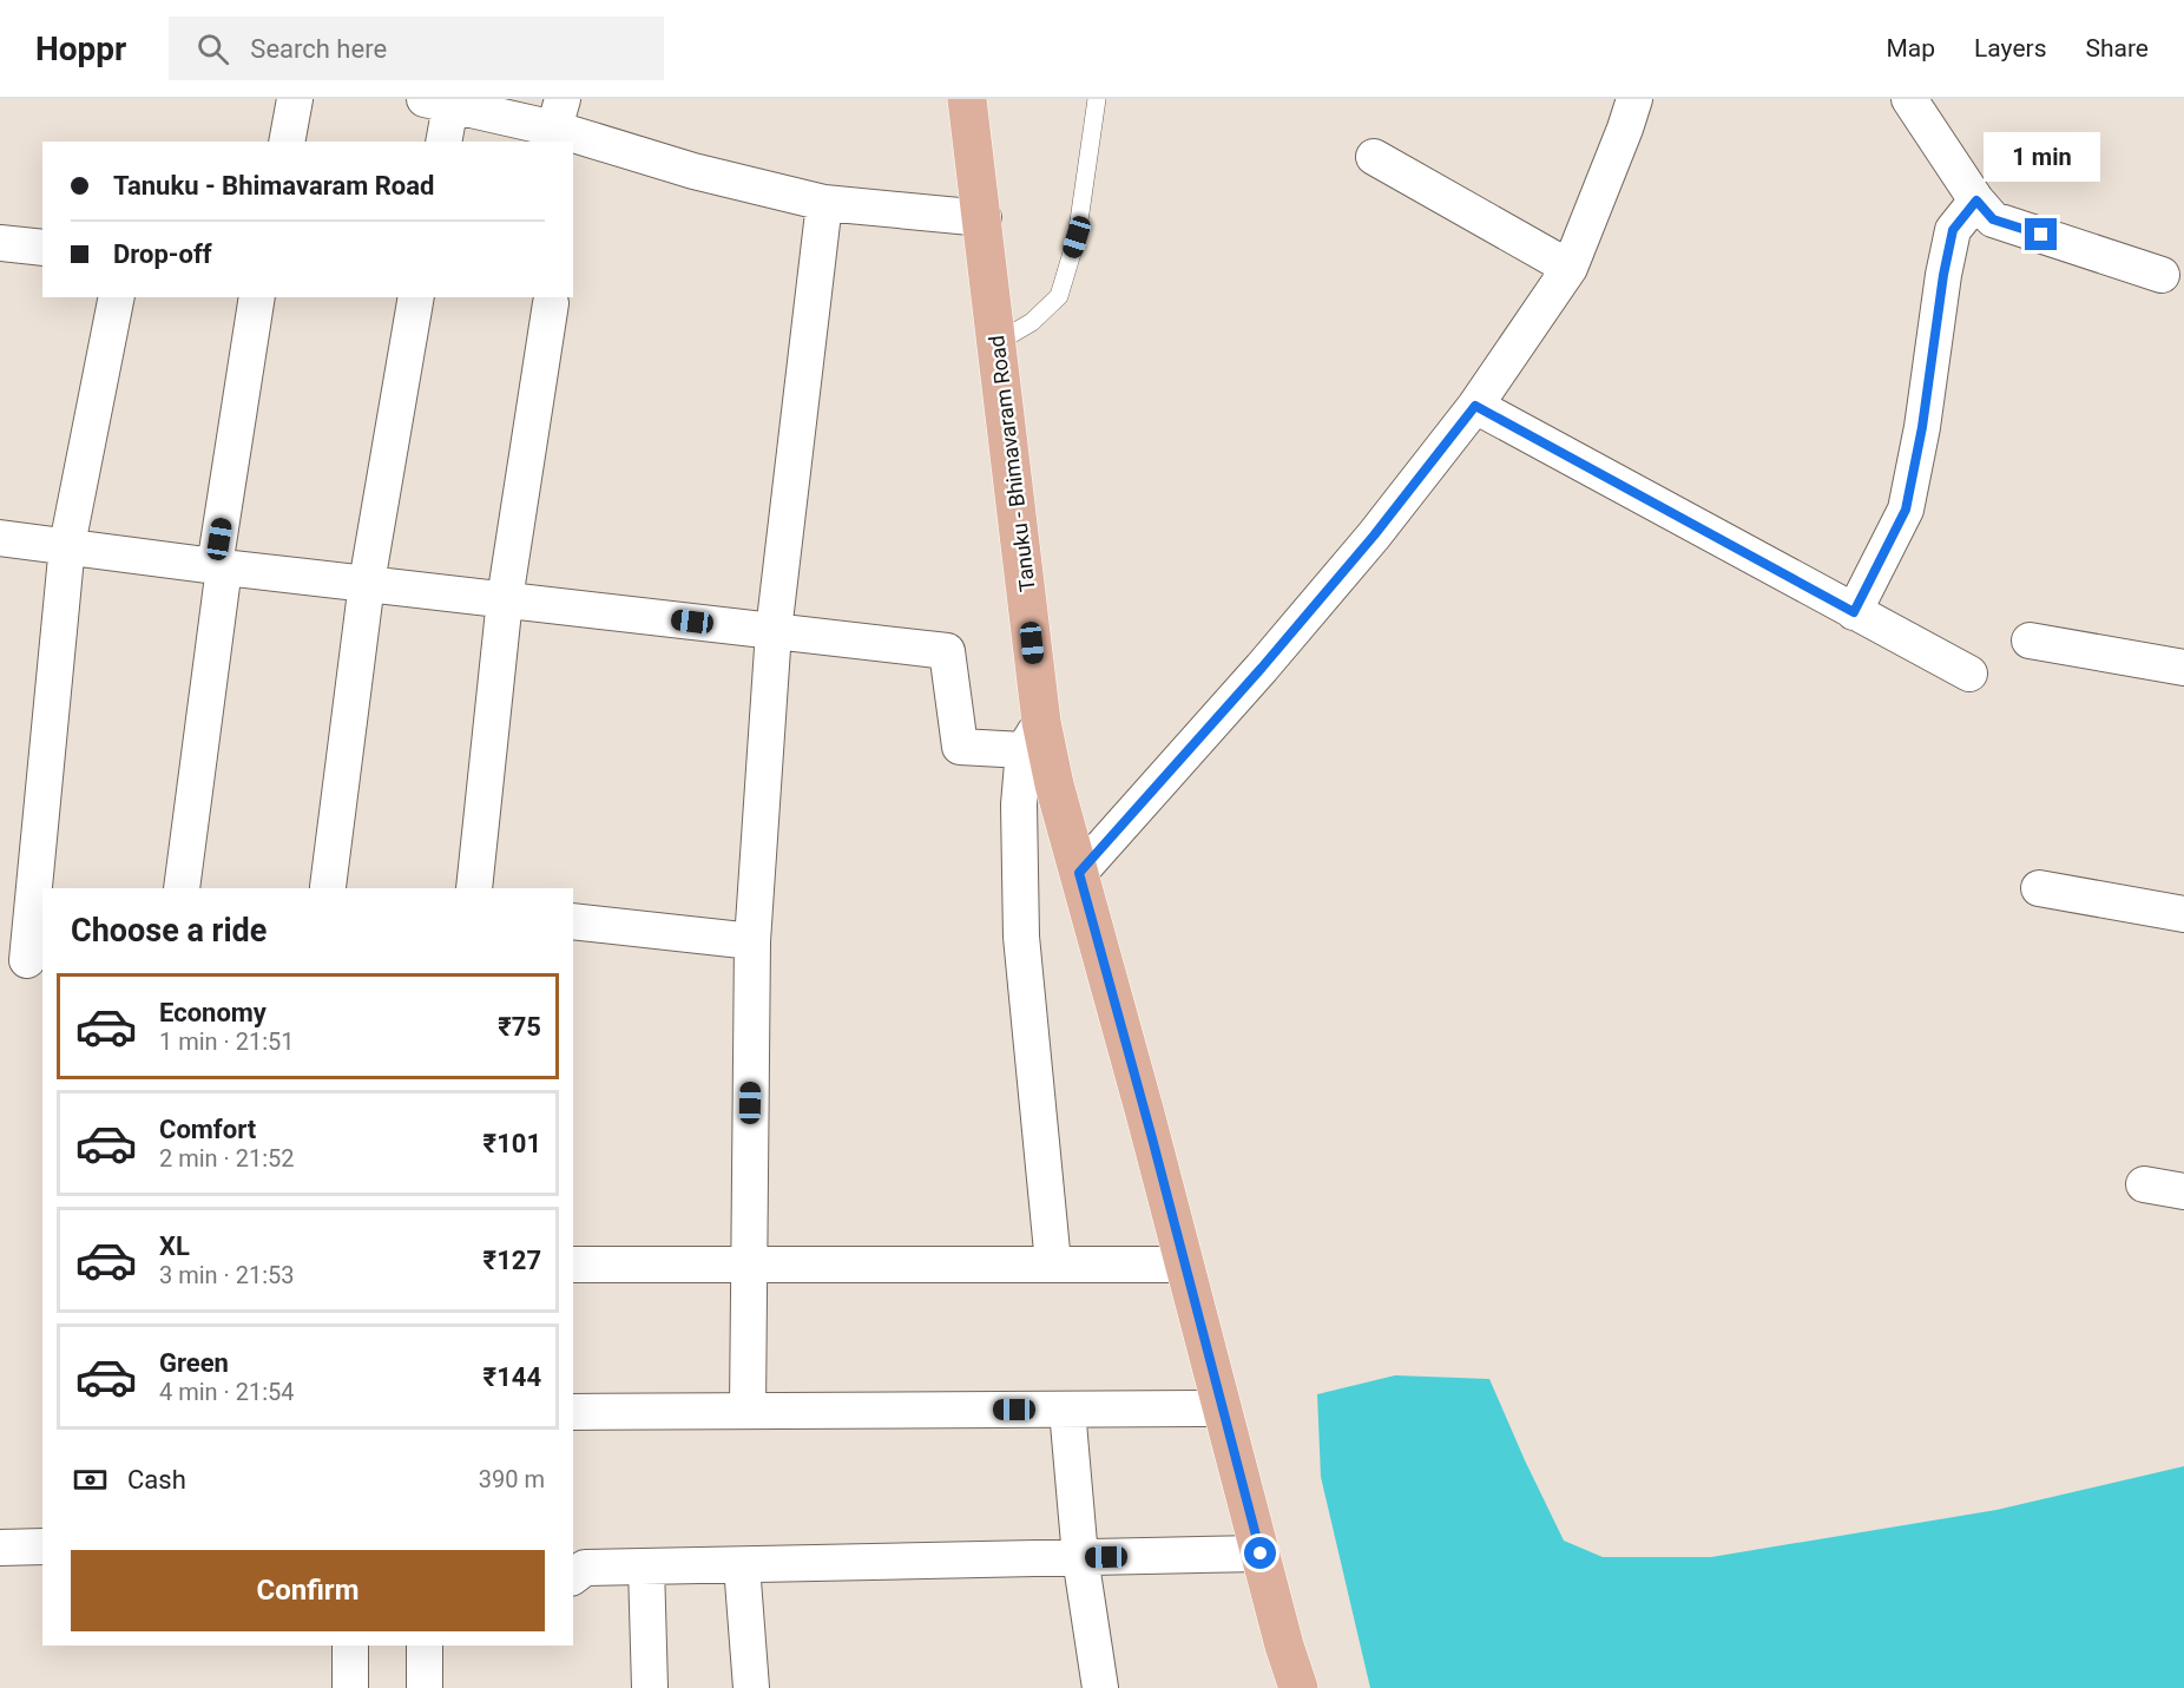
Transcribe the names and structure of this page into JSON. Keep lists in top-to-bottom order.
{
  "streets": {
    "main road": ["Tanuku - Bhimavaram Road"]
  },
  "page": {
    "header": "Hoppr",
    "search": "Search here",
    "nav": ["Map", "Layers", "Share"],
    "bubble": "1 min",
    "banner": ["Tanuku - Bhimavaram Road", "Drop-off"],
    "heading": "Choose a ride",
    "list": [
      {
        "name": "Economy",
        "note": "1 min · 21:51",
        "value": "₹75"
      },
      {
        "name": "Comfort",
        "note": "2 min · 21:52",
        "value": "₹101"
      },
      {
        "name": "XL",
        "note": "3 min · 21:53",
        "value": "₹127"
      },
      {
        "name": "Green",
        "note": "4 min · 21:54",
        "value": "₹144"
      }
    ],
    "pay": ["Cash", "390 m"],
    "buttons": "Confirm"
  }
}
